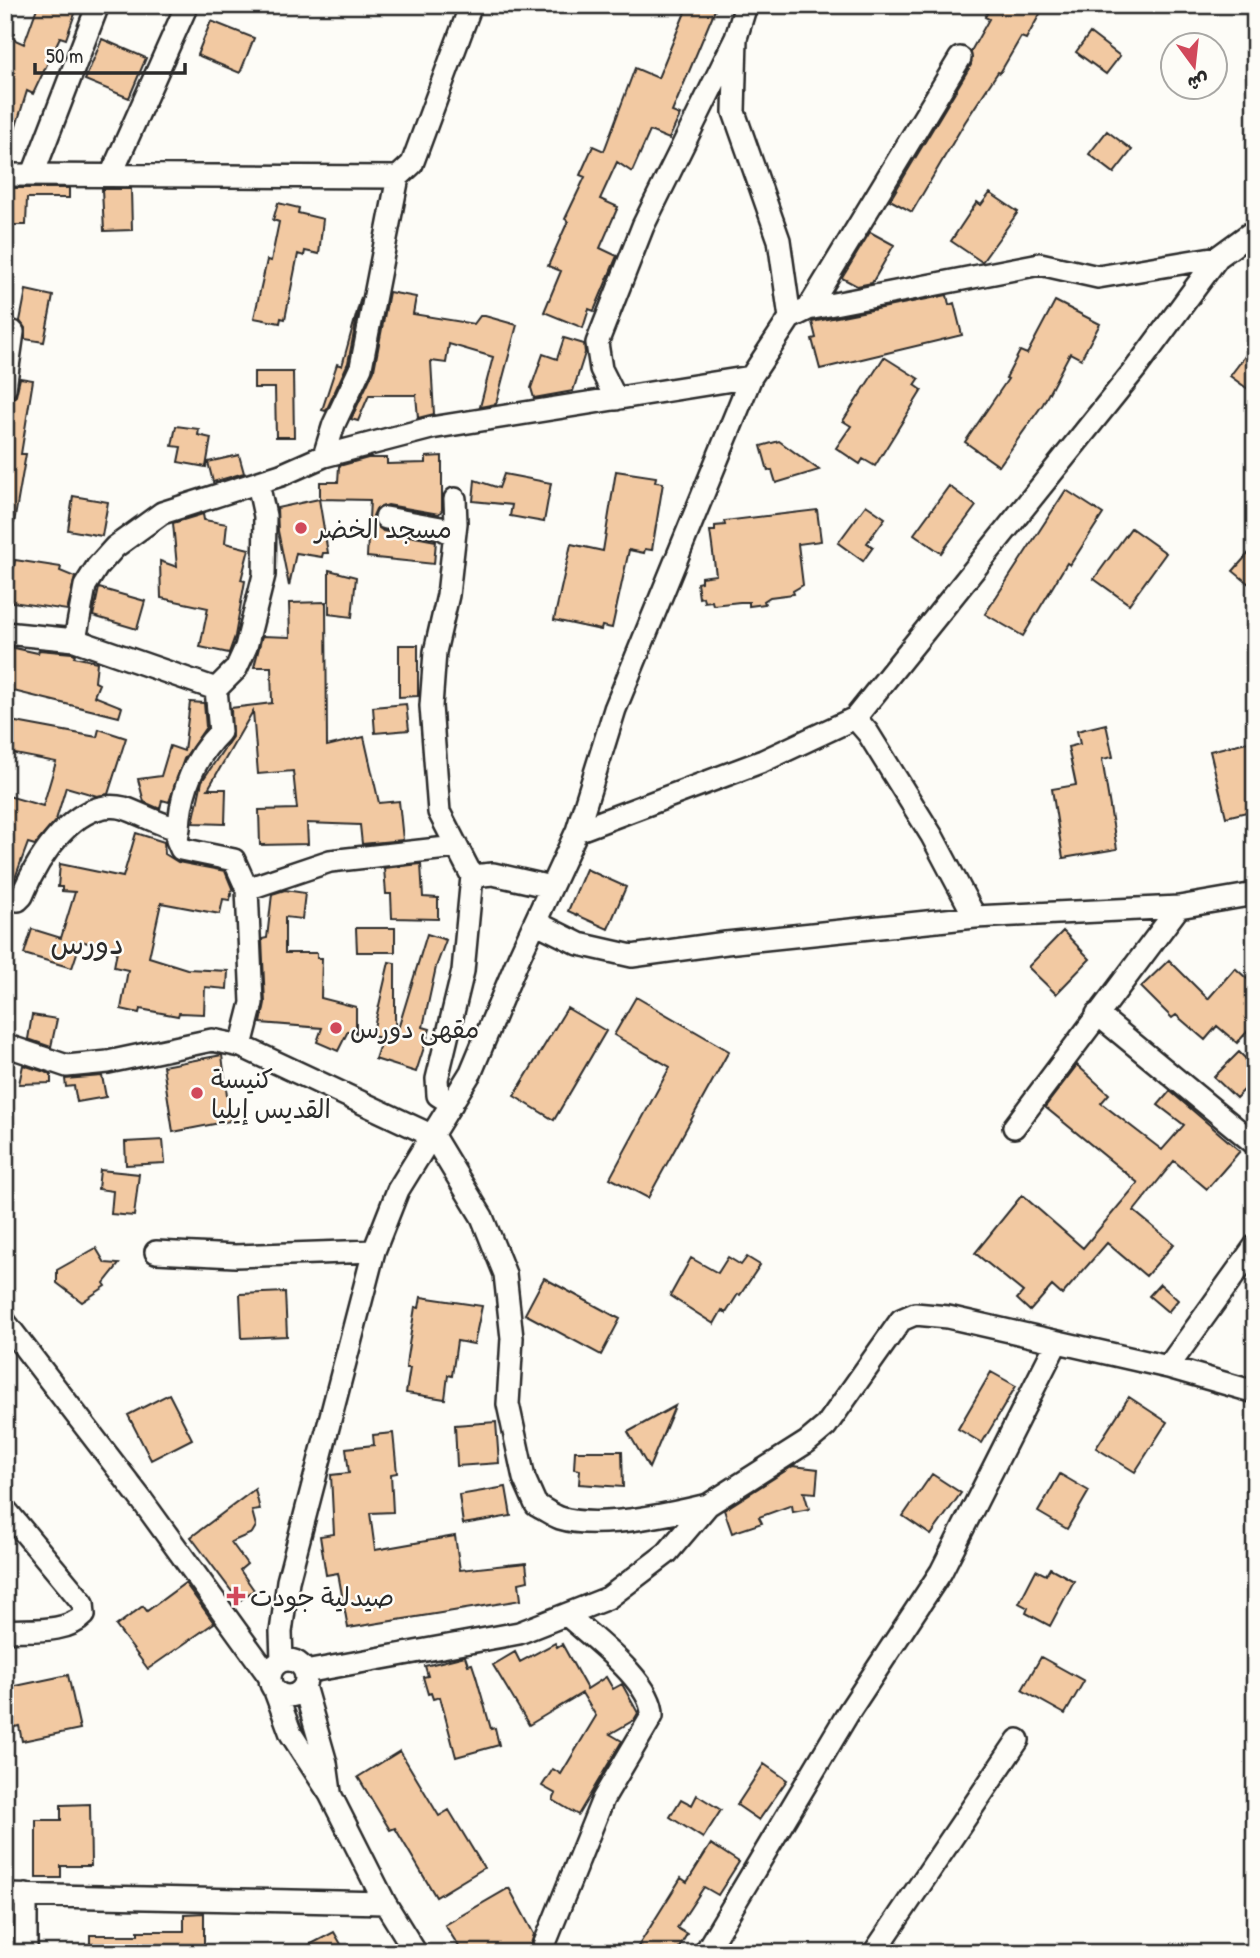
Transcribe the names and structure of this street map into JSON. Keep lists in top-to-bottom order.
{
  "districts": ["دورس"],
  "places": {
    "other": ["مسجد الخضر", "مقهى دورس", "كنيسة القديس إيليا"],
    "health": ["صيدلية جودت"]
  },
  "scale_bar": "50 m",
  "north": "bottom"
}
